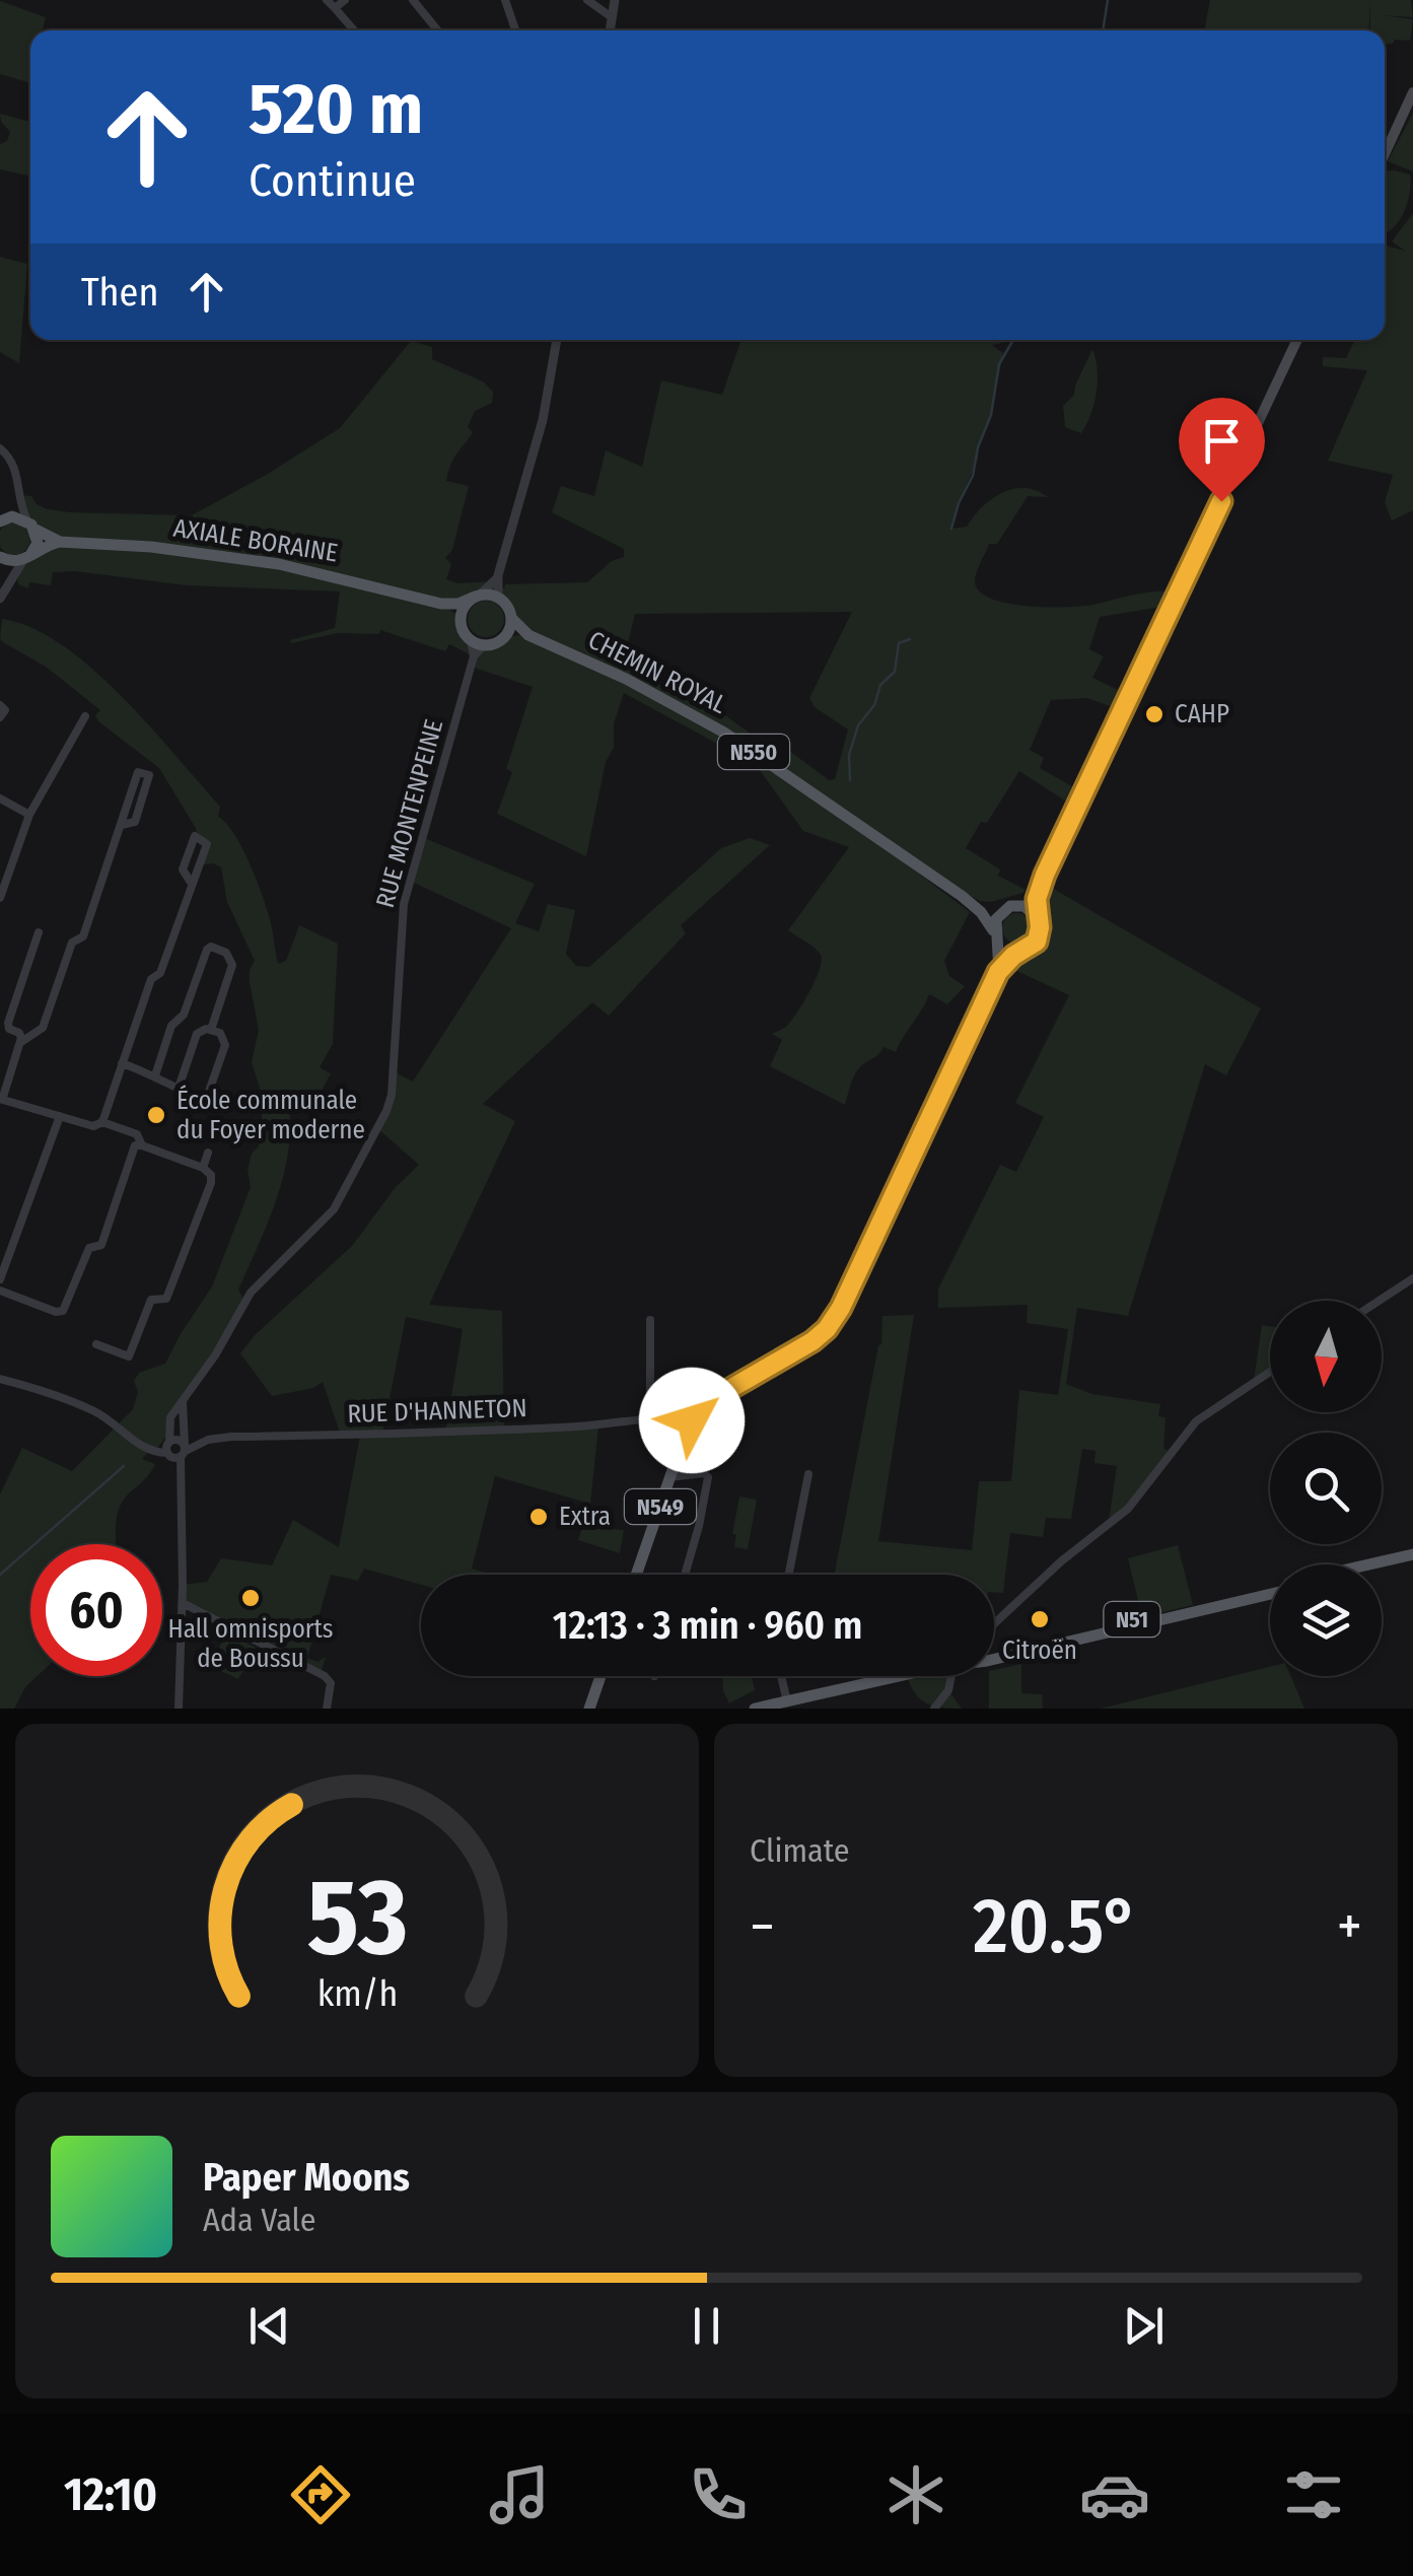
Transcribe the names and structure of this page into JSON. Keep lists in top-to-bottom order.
{
  "streets": {
    "main road": [
      "AXIALE BORAINE",
      "CHEMIN ROYAL",
      "N550",
      "N549",
      "N51"
    ],
    "street": ["RUE MONTENPEINE", "RUE D'HANNETON"]
  },
  "crossings": [
    ["AXIALE BORAINE", "CHEMIN ROYAL"],
    ["AXIALE BORAINE", "RUE MONTENPEINE"],
    ["CHEMIN ROYAL", "RUE MONTENPEINE"],
    ["CHEMIN ROYAL", "N549"],
    ["RUE D'HANNETON", "N549"]
  ],
  "places": [
    "CAHP",
    "École communale du Foyer moderne",
    "Extra",
    "Hall omnisports de Boussu",
    "Citroën"
  ],
  "north": "bottom",
  "page": {
    "turn": ["520 m", "Continue"],
    "then": "Then",
    "limit": "60",
    "trip": "12:13 · 3 min · 960 m",
    "tile": "Climate",
    "heat": ["−", "20.5°", "+"],
    "song": ["Paper Moons", "Ada Vale"],
    "tabs": "12:10",
    "gauge": ["53", "km/h"]
  }
}
